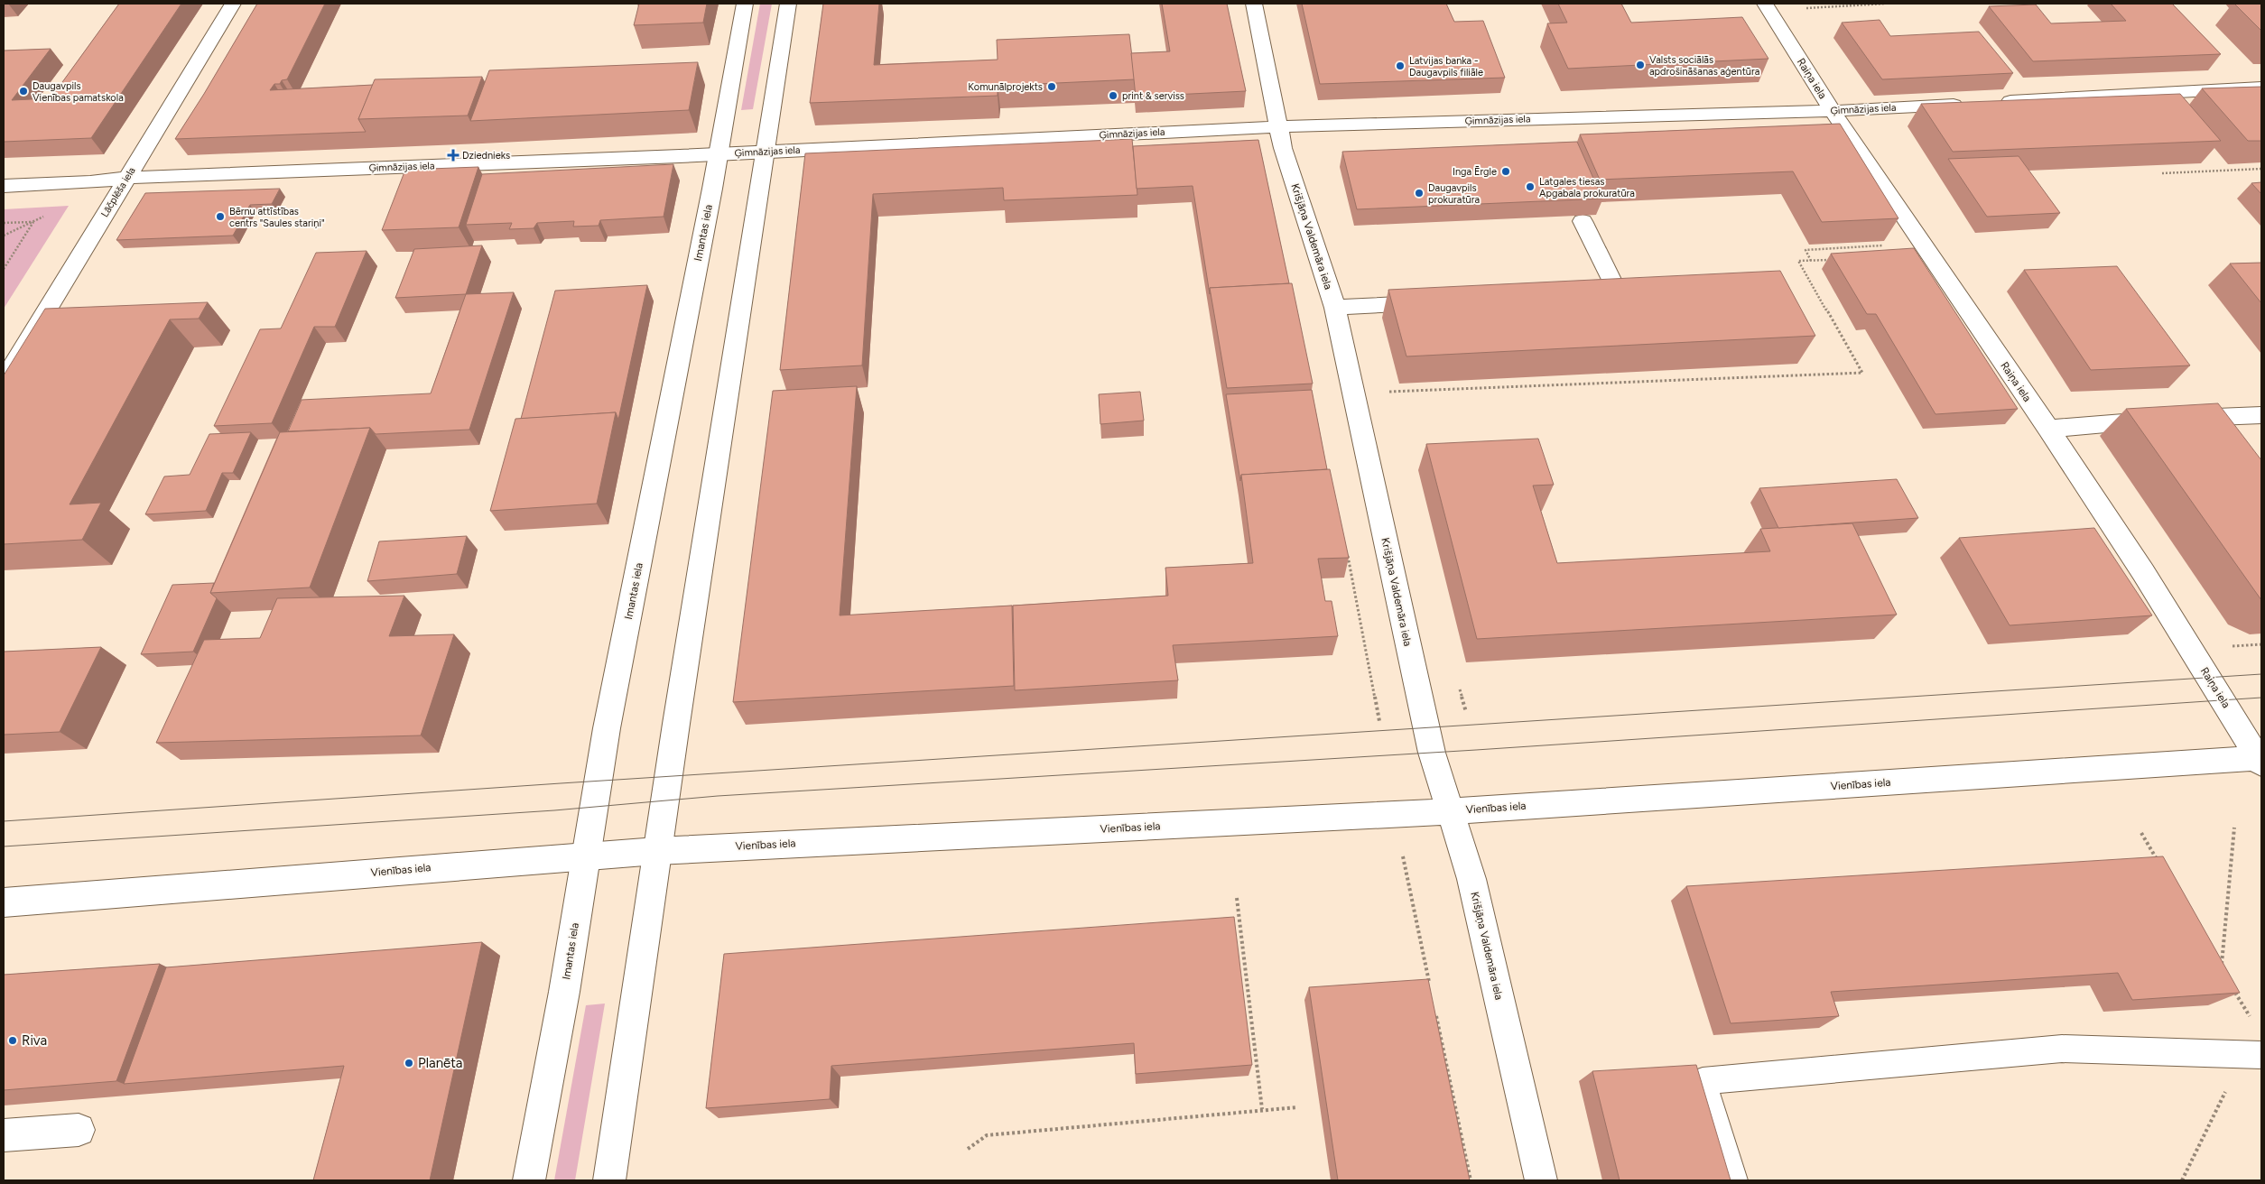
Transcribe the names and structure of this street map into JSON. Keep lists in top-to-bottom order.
{
  "streets": {
    "street": [
      "Raiņa iela",
      "Ģimnāzijas iela",
      "Lāčplēša iela",
      "Imantas iela",
      "Krišjāņa Valdemāra iela",
      "Vienības iela"
    ]
  },
  "crossings": [
    ["Raiņa iela", "Ģimnāzijas iela"],
    ["Raiņa iela", "Vienības iela"],
    ["Ģimnāzijas iela", "Lāčplēša iela"],
    ["Ģimnāzijas iela", "Imantas iela"],
    ["Ģimnāzijas iela", "Krišjāņa Valdemāra iela"],
    ["Imantas iela", "Vienības iela"],
    ["Krišjāņa Valdemāra iela", "Vienības iela"]
  ],
  "places": {
    "other": [
      "Valsts sociālās apdrošināšanas aģentūra",
      "Latvijas banka - Daugavpils filiāle",
      "Komunālprojekts",
      "Daugavpils Vienības pamatskola",
      "print & serviss",
      "Inga Ērgle",
      "Latgales tiesas Apgabala prokuratūra",
      "Daugavpils prokuratūra",
      "Bērnu attīstības centrs \"Saules stariņi\"",
      "Riva",
      "Planēta"
    ],
    "health": ["Dziednieks"]
  }
}
